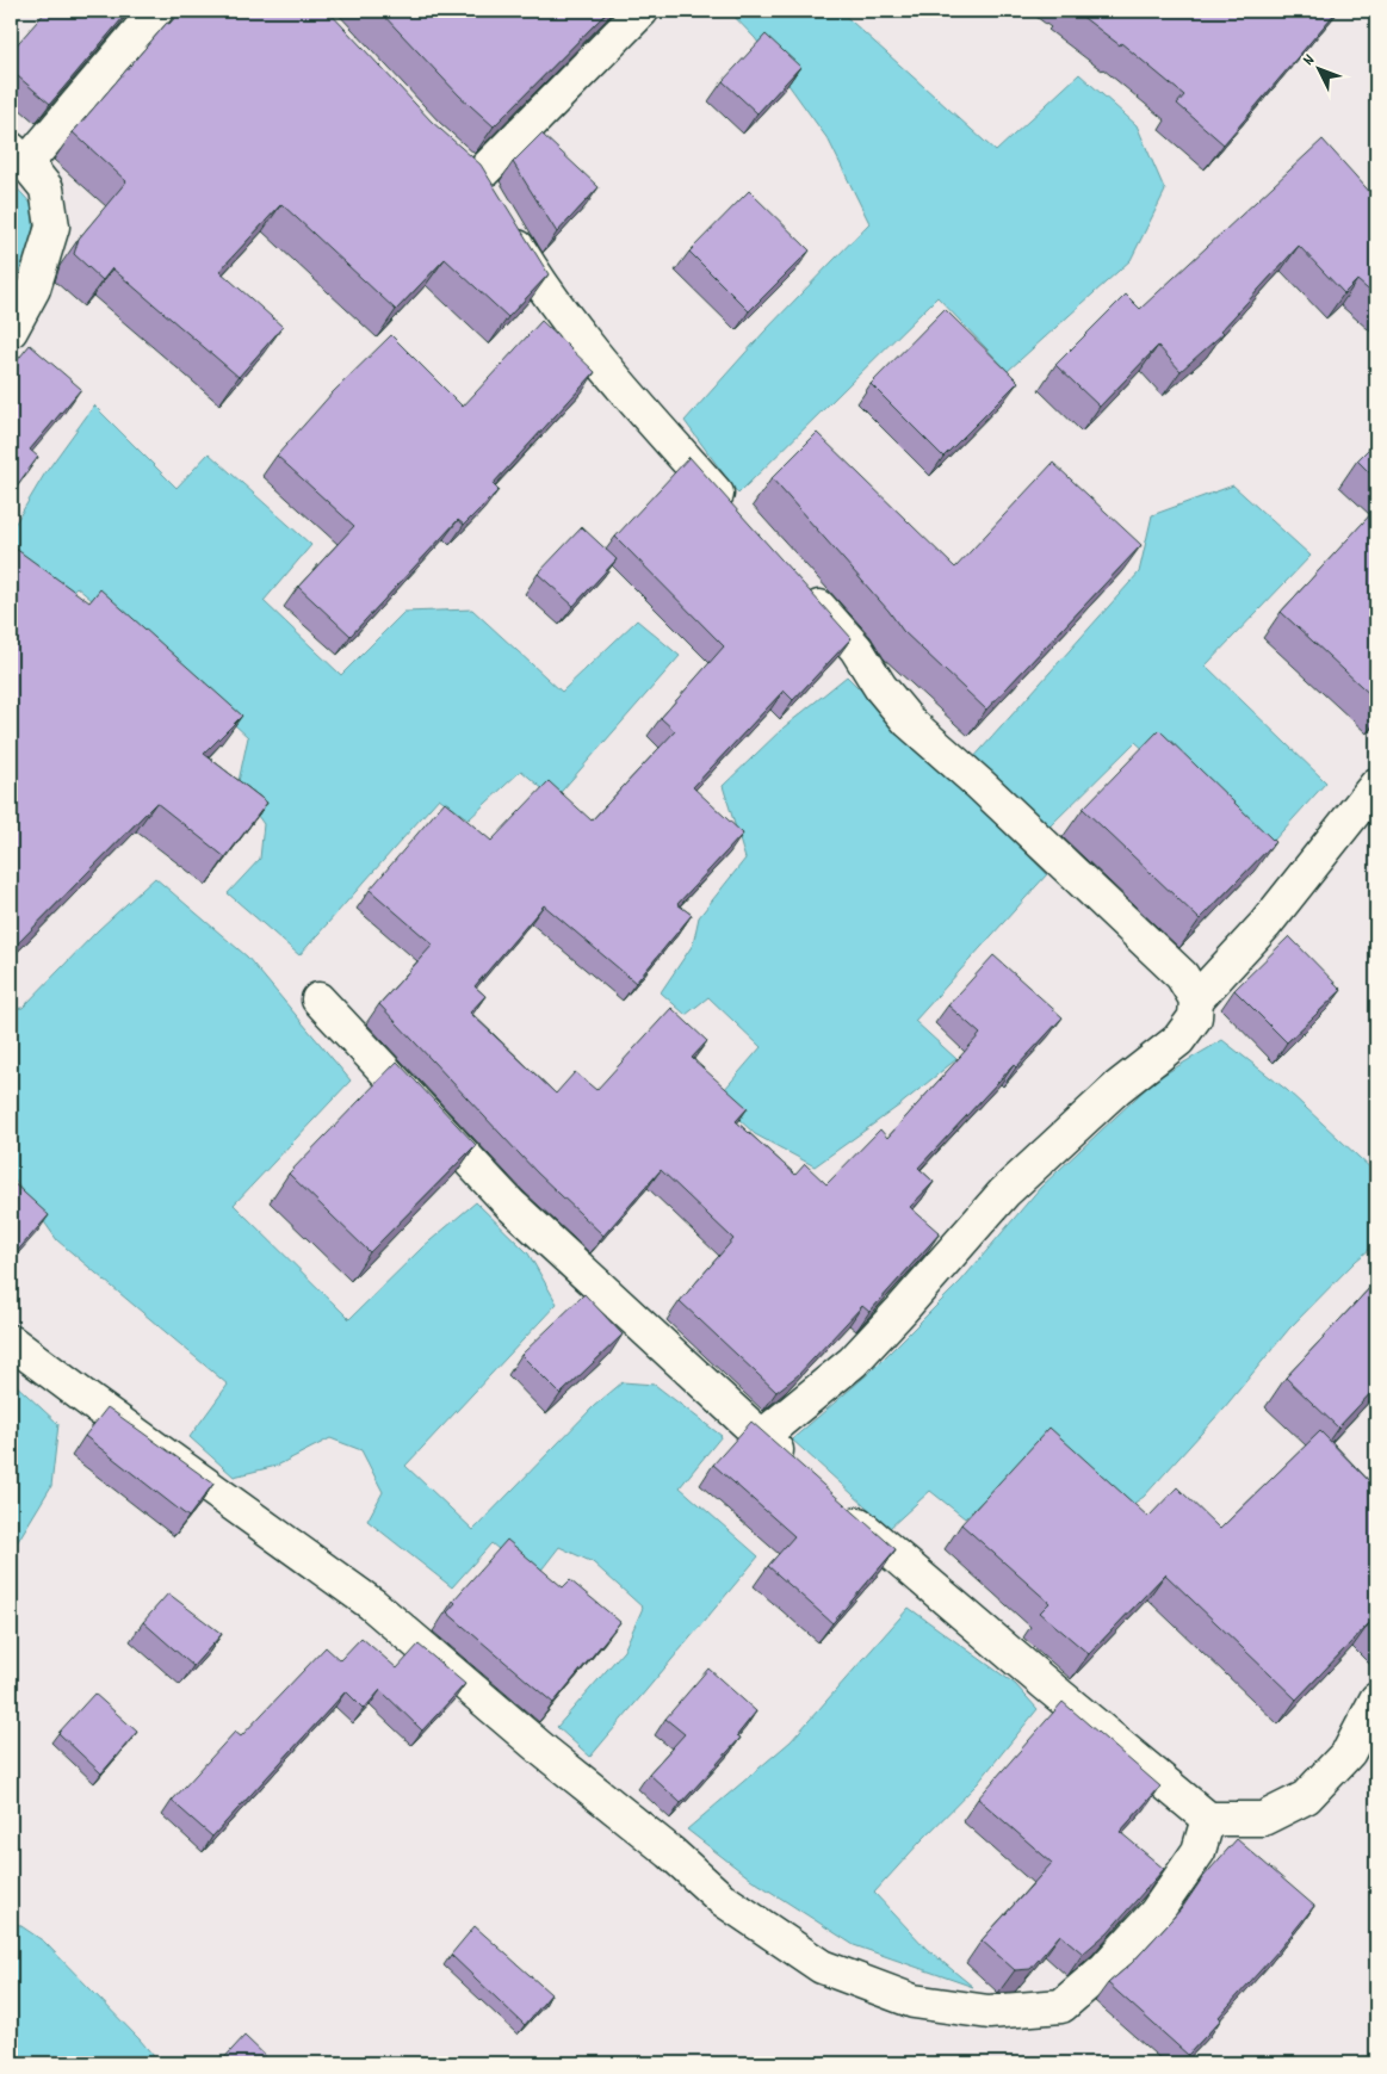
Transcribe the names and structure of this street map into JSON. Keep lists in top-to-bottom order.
{
  "north": "top left"
}
